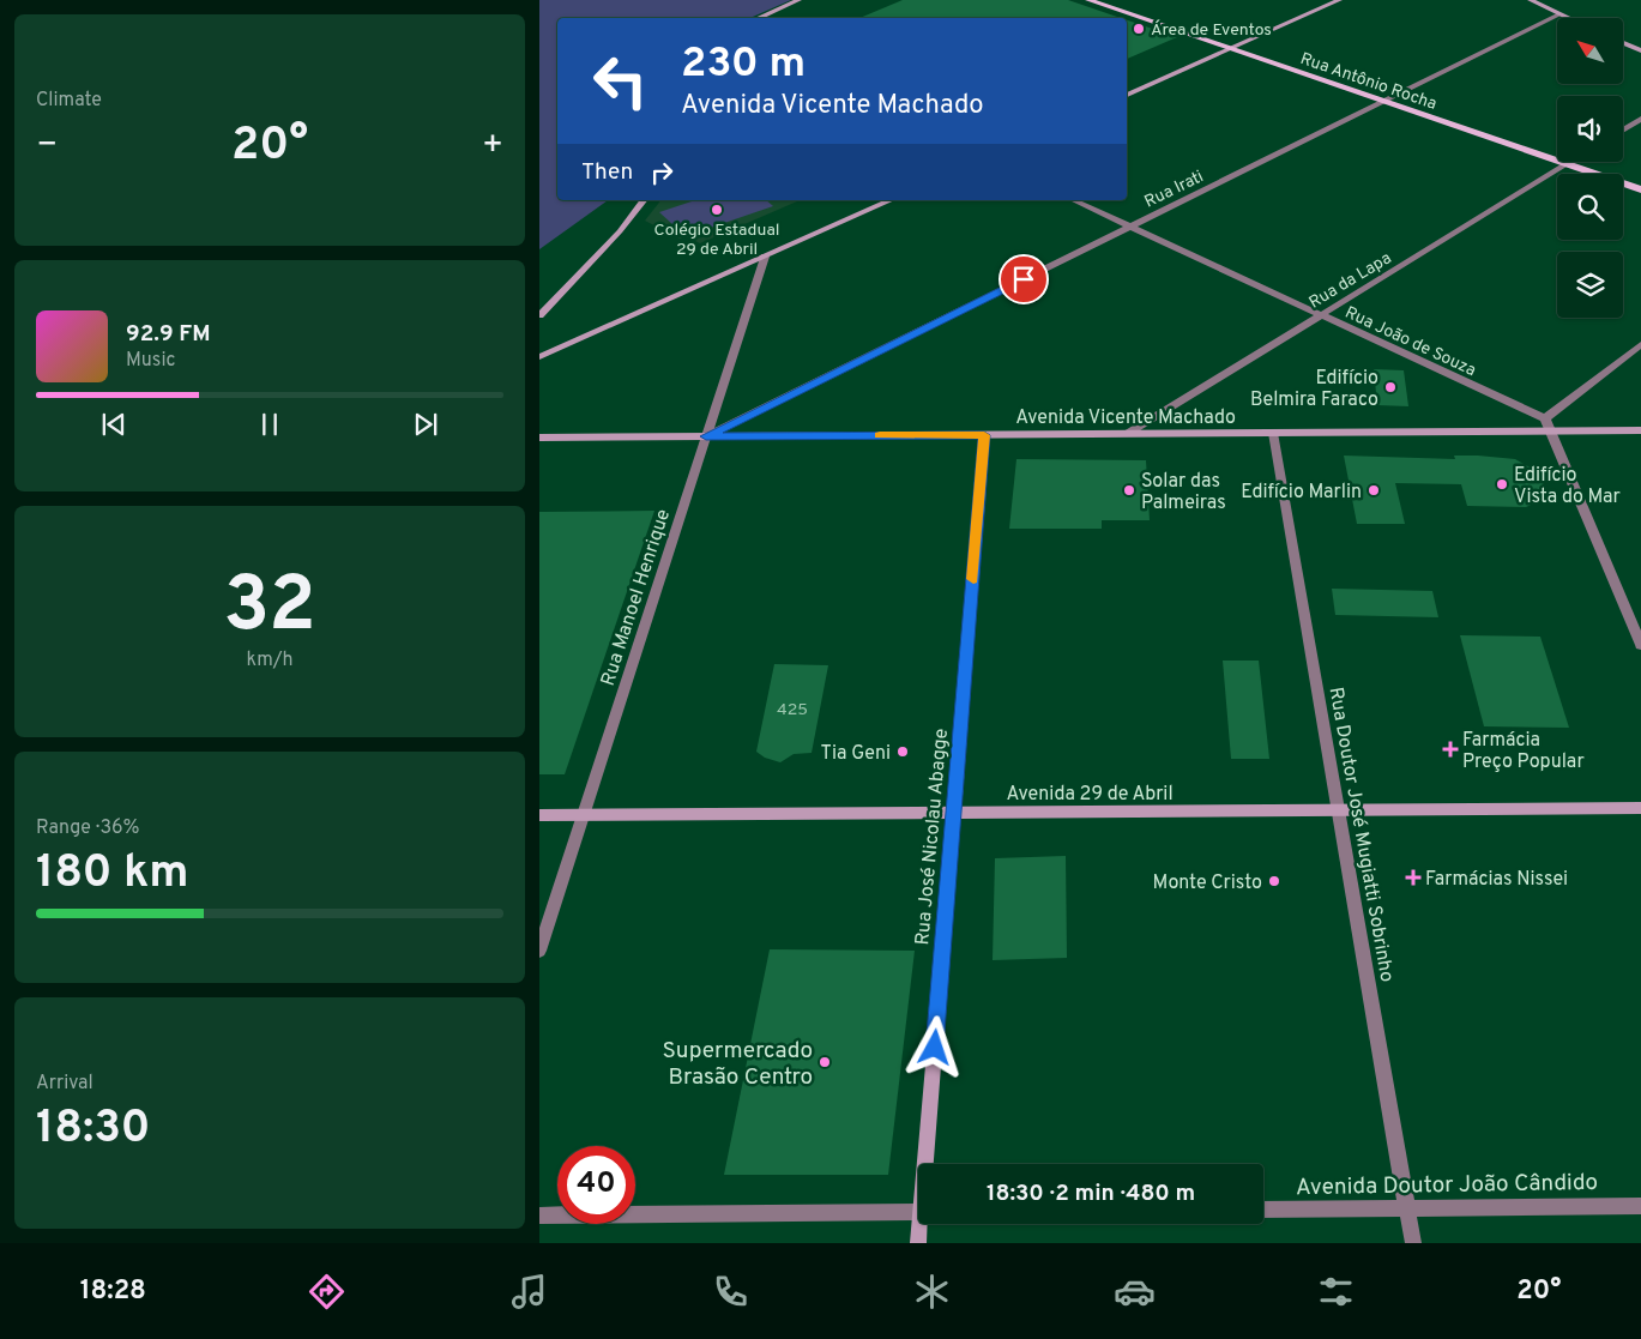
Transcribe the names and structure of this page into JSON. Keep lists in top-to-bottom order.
{
  "streets": {
    "main road": [
      "Rua Antônio Rocha",
      "Avenida Vicente Machado",
      "Avenida 29 de Abril",
      "Rua José Nicolau Abagge"
    ],
    "street": [
      "Rua Irati",
      "Rua da Lapa",
      "Rua João de Souza",
      "Rua Manoel Henrique",
      "Rua Doutor José Mugiatti Sobrinho",
      "Avenida Doutor João Cândido"
    ]
  },
  "crossings": [
    ["Rua Antônio Rocha", "Rua Irati"],
    ["Rua Antônio Rocha", "Rua da Lapa"],
    ["Rua Irati", "Rua João de Souza"],
    ["Rua Irati", "Avenida Vicente Machado"],
    ["Rua Irati", "Rua Manoel Henrique"],
    ["Rua da Lapa", "Rua João de Souza"],
    ["Rua da Lapa", "Avenida Vicente Machado"],
    ["Avenida Vicente Machado", "Rua Manoel Henrique"],
    ["Avenida Vicente Machado", "Rua Doutor José Mugiatti Sobrinho"],
    ["Avenida Vicente Machado", "Rua José Nicolau Abagge"],
    ["Rua Manoel Henrique", "Avenida 29 de Abril"],
    ["Avenida 29 de Abril", "Rua Doutor José Mugiatti Sobrinho"],
    ["Avenida 29 de Abril", "Rua José Nicolau Abagge"],
    ["Rua Doutor José Mugiatti Sobrinho", "Avenida Doutor João Cândido"]
  ],
  "places": {
    "other": [
      "Área de Eventos",
      "Colégio Estadual 29 de Abril",
      "Edifício Belmira Faraco",
      "Edifício Vista do Mar",
      "Solar das Palmeiras",
      "Edifício Marlin",
      "Tia Geni",
      "Monte Cristo",
      "Supermercado Brasão Centro"
    ],
    "health": ["Farmácia Preço Popular", "Farmácias Nissei"]
  },
  "house_numbers": ["425"],
  "north": "top left",
  "page": {
    "tile": [
      "Climate",
      ["32", "km/h"],
      ["Range · 36%", "180 km"],
      ["Arrival", "18:30"]
    ],
    "turn": ["230 m", "Avenida Vicente Machado"],
    "heat": ["−", "20°", "+"],
    "then": "Then",
    "song": ["92.9 FM", "Music"],
    "limit": "40",
    "trip": "18:30 · 2 min · 480 m",
    "tabs": ["18:28", "20°"]
  }
}
